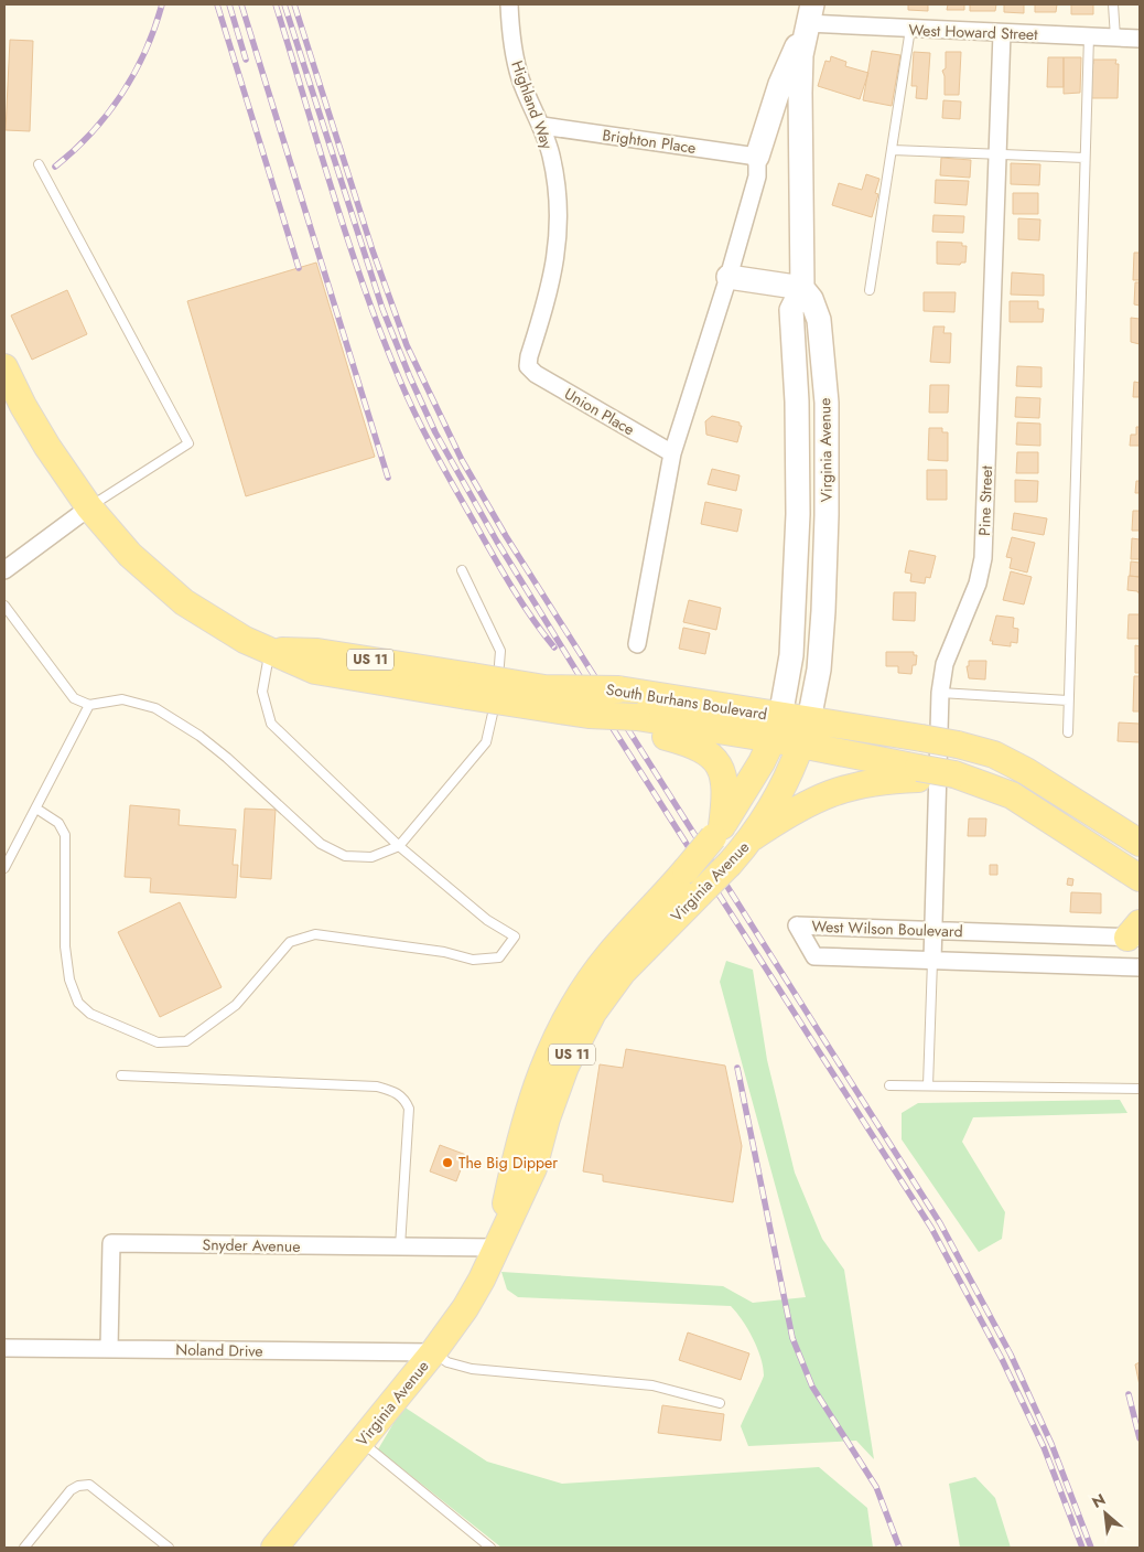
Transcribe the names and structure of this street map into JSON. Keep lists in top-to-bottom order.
{
  "streets": {
    "main road": ["Virginia Avenue", "US 11", "South Burhans Boulevard"],
    "street": [
      "West Howard Street",
      "Highland Way",
      "Brighton Place",
      "Union Place",
      "Pine Street",
      "West Wilson Boulevard",
      "Snyder Avenue",
      "Noland Drive"
    ]
  },
  "crossings": [
    ["West Howard Street", "Virginia Avenue"],
    ["West Howard Street", "Pine Street"],
    ["Highland Way", "Brighton Place"],
    ["Highland Way", "Union Place"],
    ["Virginia Avenue", "South Burhans Boulevard"],
    ["Virginia Avenue", "Snyder Avenue"],
    ["Virginia Avenue", "Noland Drive"],
    ["Pine Street", "West Wilson Boulevard"],
    ["Snyder Avenue", "Noland Drive"]
  ],
  "places": ["The Big Dipper"],
  "north": "top left"
}
